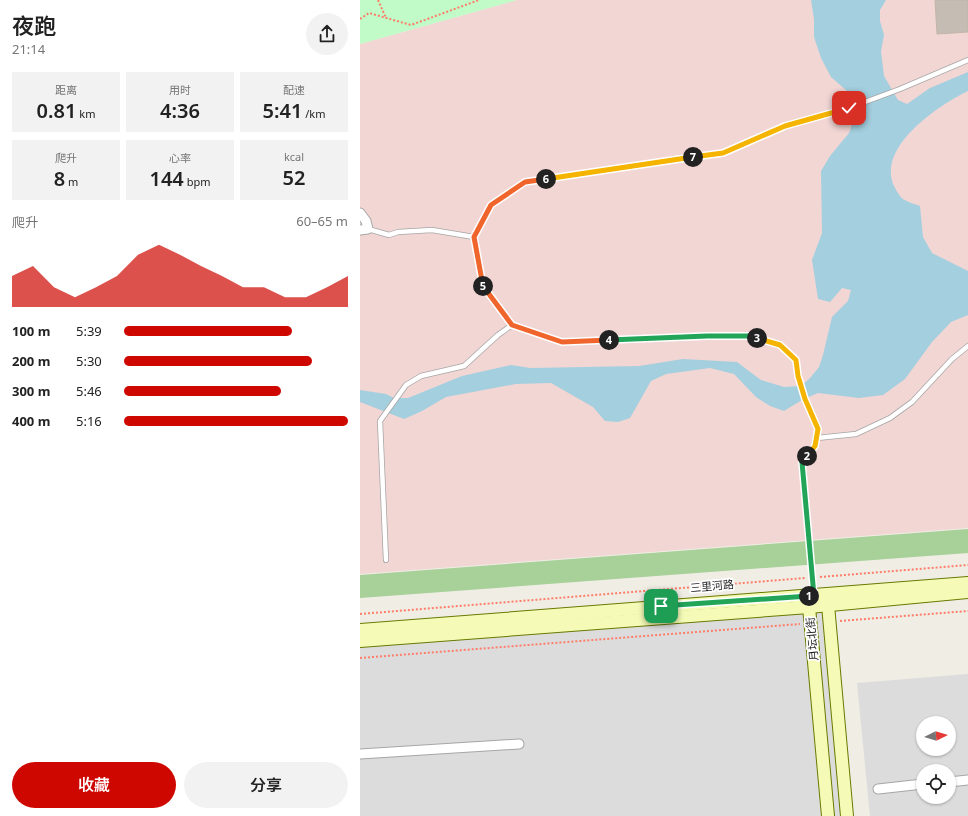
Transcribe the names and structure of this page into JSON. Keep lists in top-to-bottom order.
{
  "streets": {
    "main road": ["三里河路", "月坛北街"]
  },
  "crossings": [
    ["三里河路", "月坛北街"]
  ],
  "north": "right",
  "page": {
    "heading": ["夜跑", "21:14"],
    "stats": [
      ["距离", "0.81 km"],
      ["用时", "4:36"],
      ["配速", "5:41 /km"],
      ["爬升", "8 m"],
      ["心率", "144 bpm"],
      ["kcal", "52"]
    ],
    "pins": [
      "7",
      "6",
      "5",
      "3",
      "4",
      "2",
      "1"
    ],
    "chart": ["爬升", "60–65 m"],
    "list": [
      {
        "name": "100 m",
        "note": "5:39"
      },
      {
        "name": "200 m",
        "note": "5:30"
      },
      {
        "name": "300 m",
        "note": "5:46"
      },
      {
        "name": "400 m",
        "note": "5:16"
      }
    ],
    "buttons": ["收藏", "分享"]
  }
}
